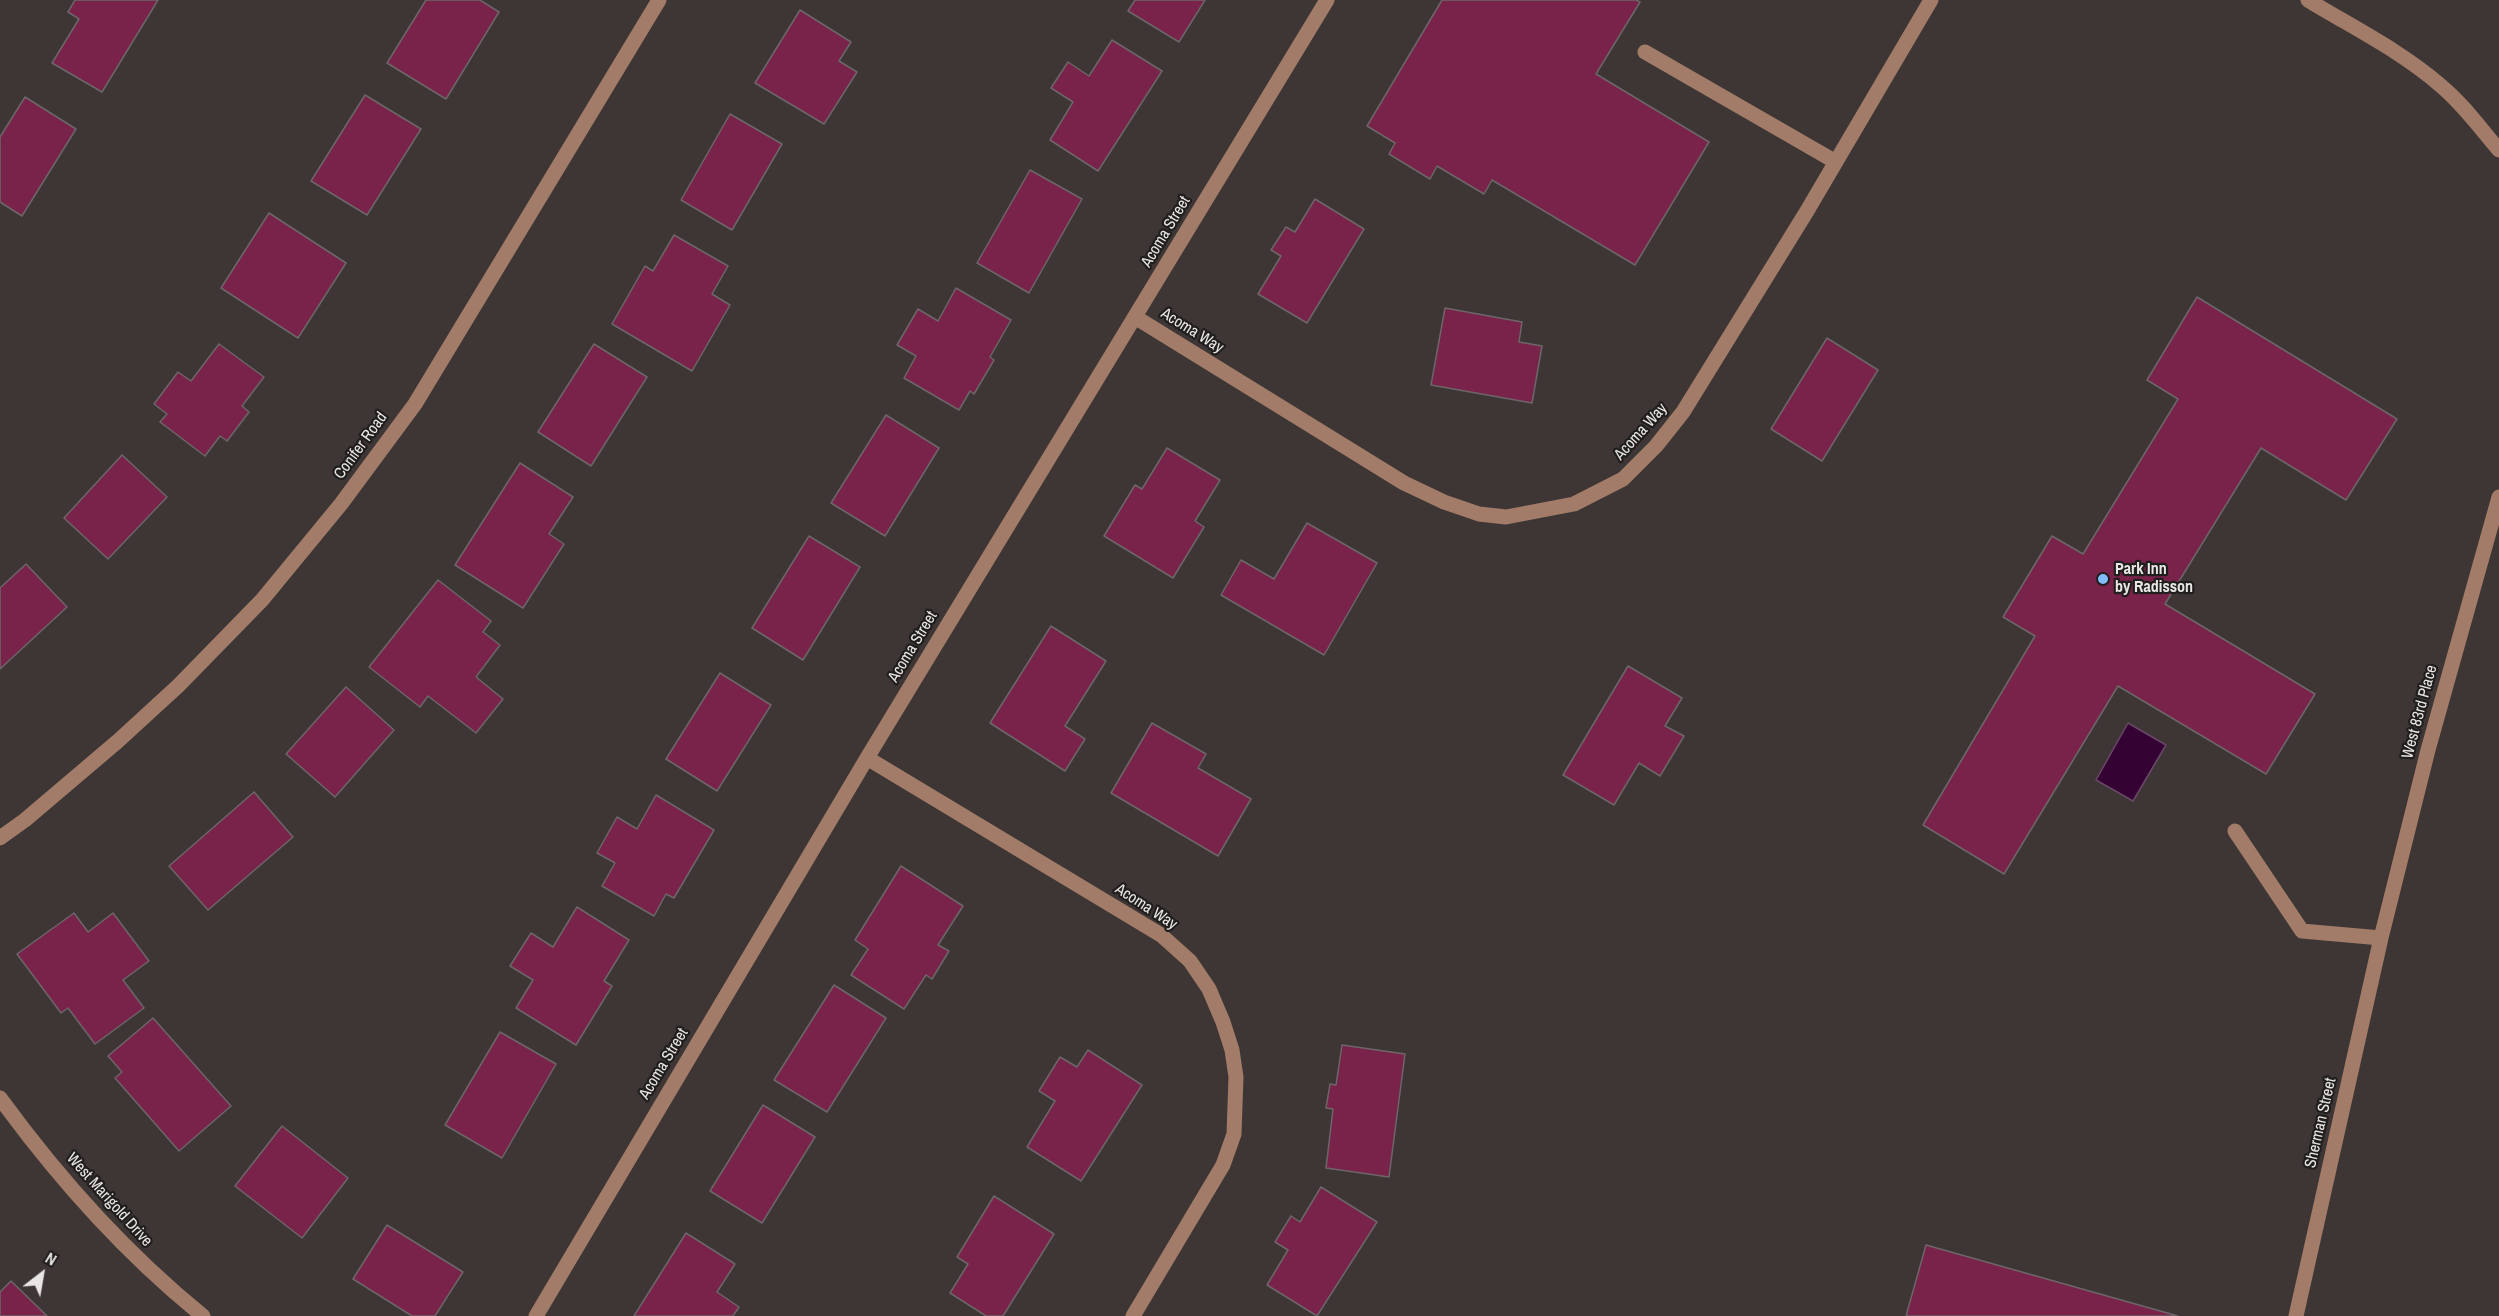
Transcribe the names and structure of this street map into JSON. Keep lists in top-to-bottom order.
{
  "streets": {
    "street": [
      "Acoma Street",
      "Acoma Way",
      "Conifer Road",
      "West 83rd Place",
      "Sherman Street",
      "West Marigold Drive"
    ]
  },
  "crossings": [
    ["Acoma Street", "Acoma Way"],
    ["West 83rd Place", "Sherman Street"]
  ],
  "places": ["Park Inn by Radisson"],
  "north": "top right"
}
